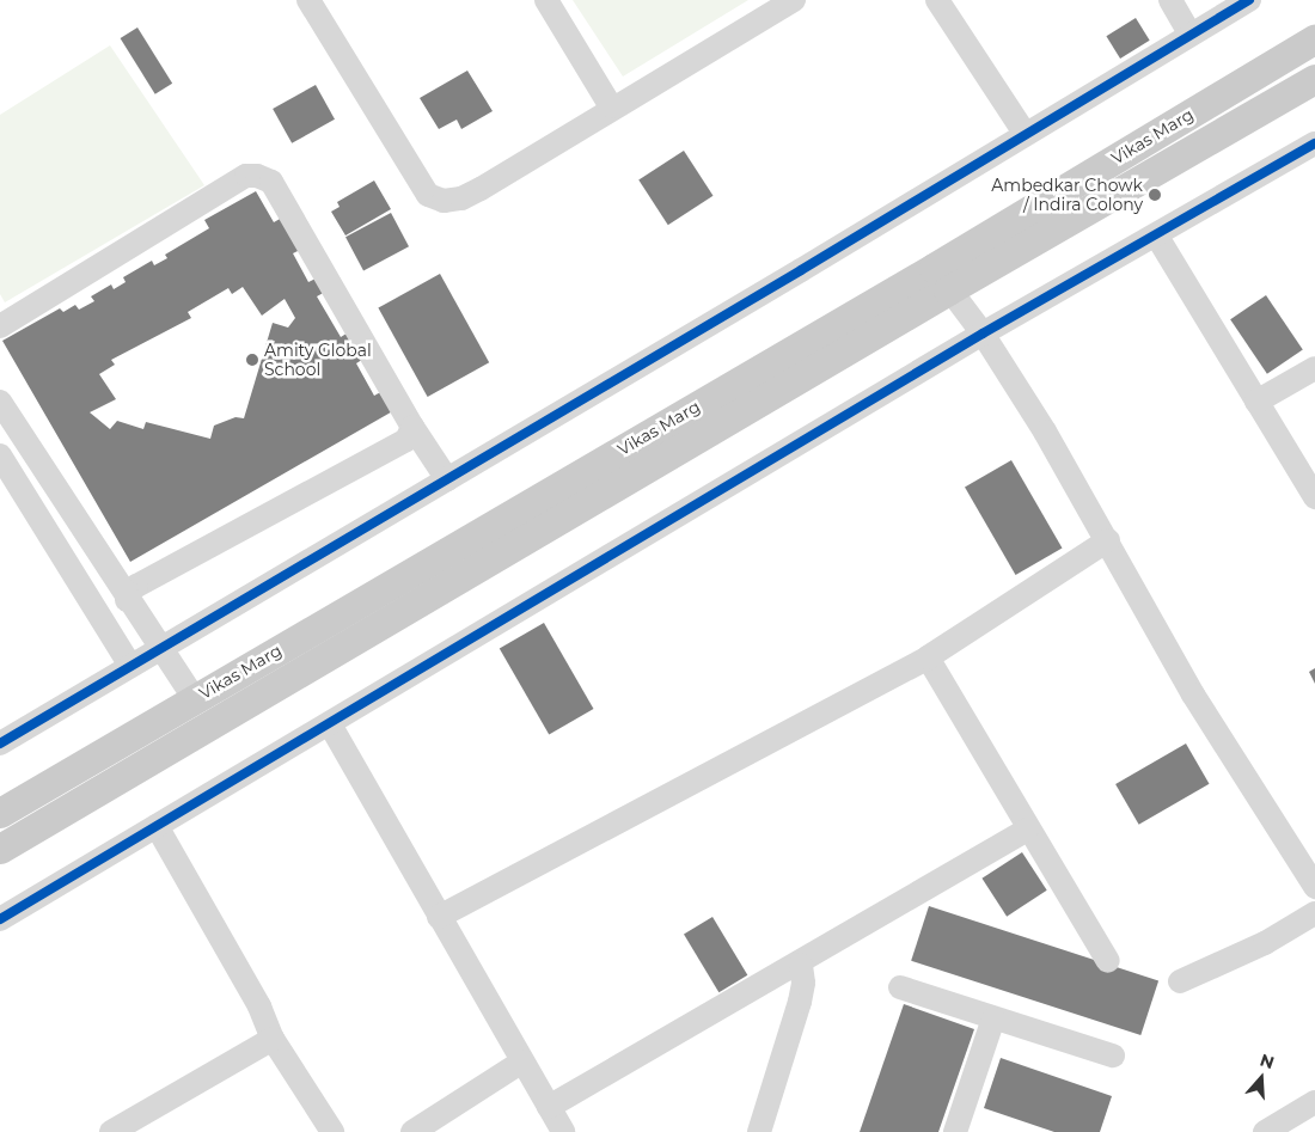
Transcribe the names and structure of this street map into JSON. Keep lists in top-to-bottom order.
{
  "streets": {
    "main road": ["Vikas Marg"]
  },
  "places": ["Ambedkar Chowk / Indira Colony", "Amity Global School"],
  "north": "top"
}
